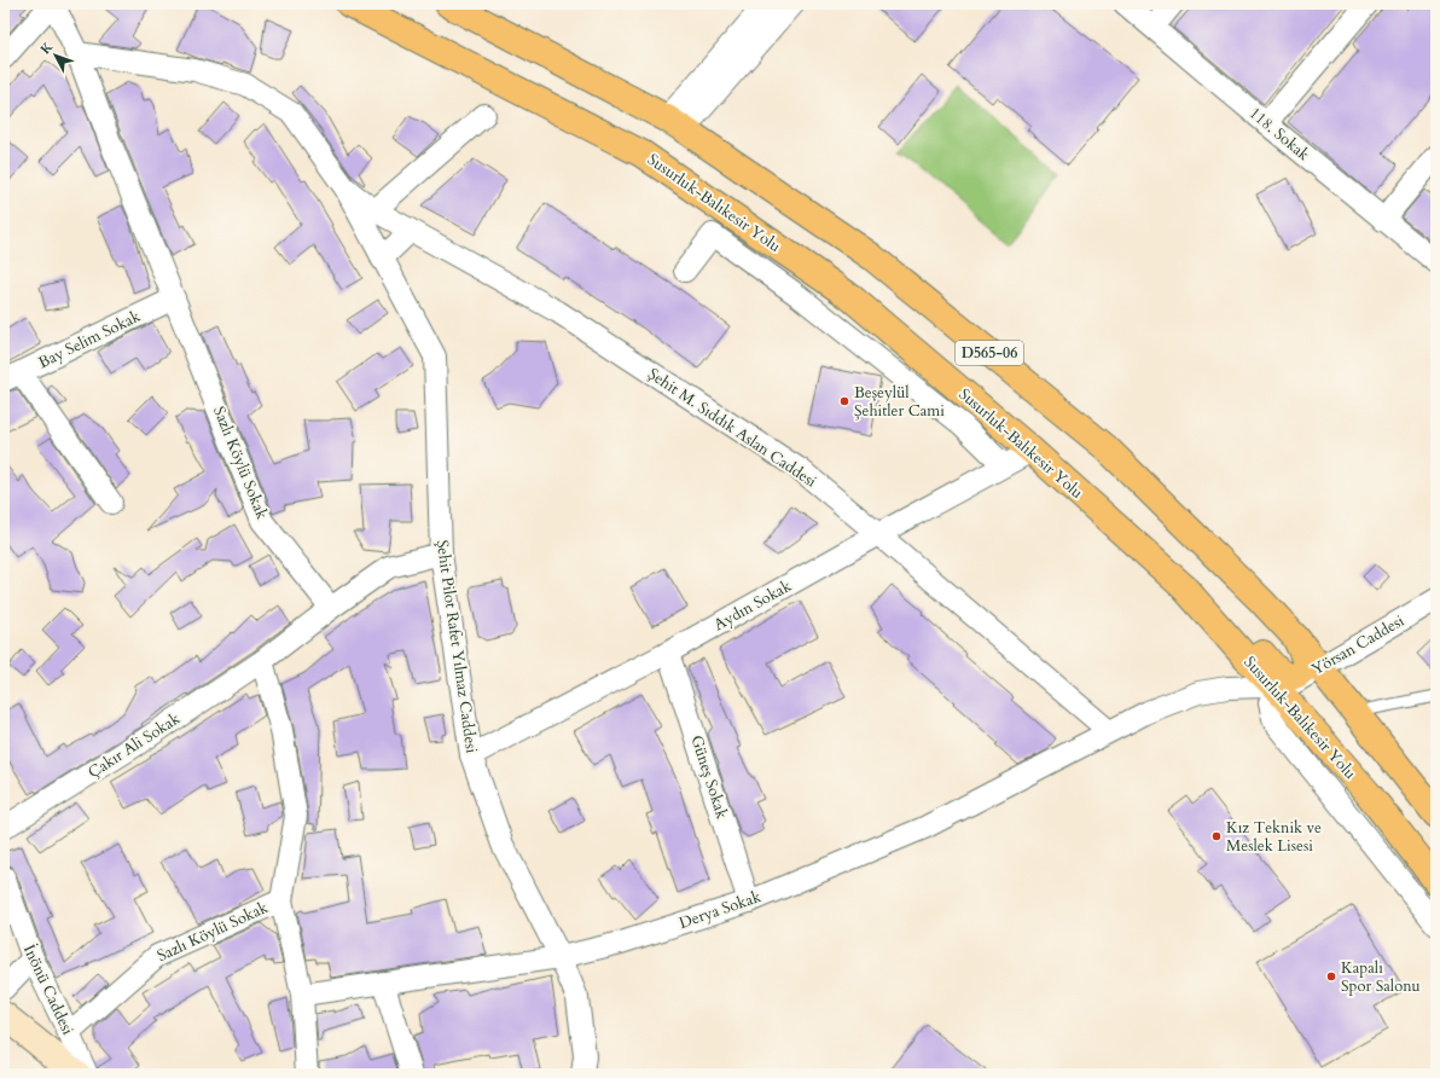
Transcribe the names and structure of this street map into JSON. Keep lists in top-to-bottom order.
{
  "streets": {
    "highway": ["Susurluk-Balıkesir Yolu", "D565-06"],
    "street": [
      "118. Sokak",
      "Bay Selim Sokak",
      "Şehit M. Sıddık Aslan Caddesi",
      "Sazlı Köylü Sokak",
      "Aydın Sokak",
      "Yörsan Caddesi",
      "Şehit Pilot Rafet Yılmaz Caddesi",
      "Çakır Ali Sokak",
      "Güneş Sokak",
      "Derya Sokak",
      "İnönü Caddesi"
    ]
  },
  "crossings": [
    ["Susurluk-Balıkesir Yolu", "Aydın Sokak"],
    ["Susurluk-Balıkesir Yolu", "Yörsan Caddesi"],
    ["Susurluk-Balıkesir Yolu", "Derya Sokak"],
    ["Bay Selim Sokak", "Sazlı Köylü Sokak"],
    ["D565-06", "Yörsan Caddesi"],
    ["Şehit M. Sıddık Aslan Caddesi", "Aydın Sokak"],
    ["Şehit M. Sıddık Aslan Caddesi", "Şehit Pilot Rafet Yılmaz Caddesi"],
    ["Şehit M. Sıddık Aslan Caddesi", "Derya Sokak"],
    ["Sazlı Köylü Sokak", "Çakır Ali Sokak"],
    ["Sazlı Köylü Sokak", "İnönü Caddesi"],
    ["Aydın Sokak", "Şehit Pilot Rafet Yılmaz Caddesi"],
    ["Aydın Sokak", "Güneş Sokak"],
    ["Yörsan Caddesi", "Derya Sokak"],
    ["Şehit Pilot Rafet Yılmaz Caddesi", "Derya Sokak"],
    ["Güneş Sokak", "Derya Sokak"]
  ],
  "places": ["Beşeylül Şehitler Cami", "Kız Teknik ve Meslek Lisesi", "Kapalı Spor Salonu"],
  "north": "top left"
}
